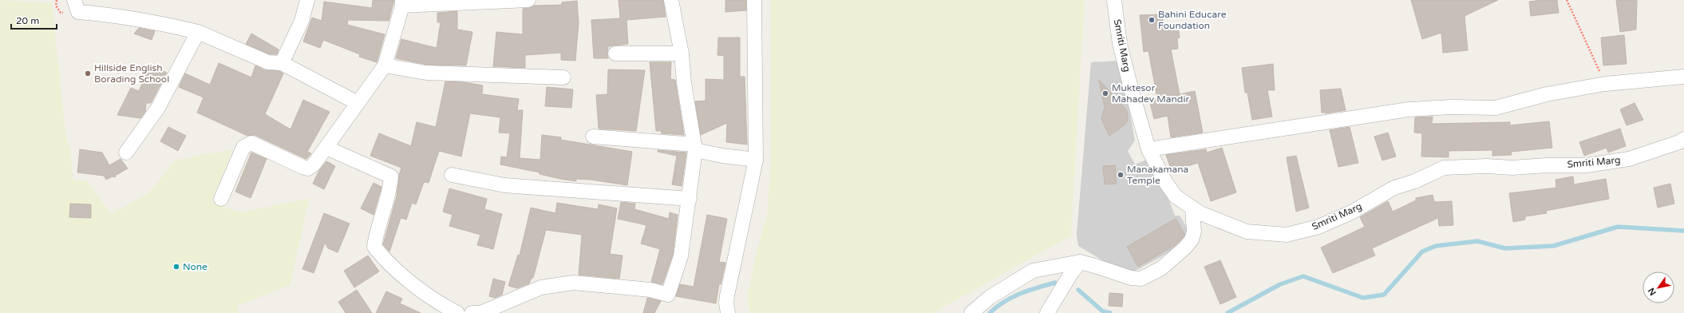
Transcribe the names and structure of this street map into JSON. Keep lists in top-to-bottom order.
{
  "streets": {
    "street": ["Smriti Marg"]
  },
  "places": [
    "Bahini Educare Foundation",
    "Hillside English Borading School",
    "Muktesor Mahadev Mandir",
    "Manakamana Temple",
    "None"
  ],
  "scale_bar": "20 m",
  "north": "bottom left"
}
